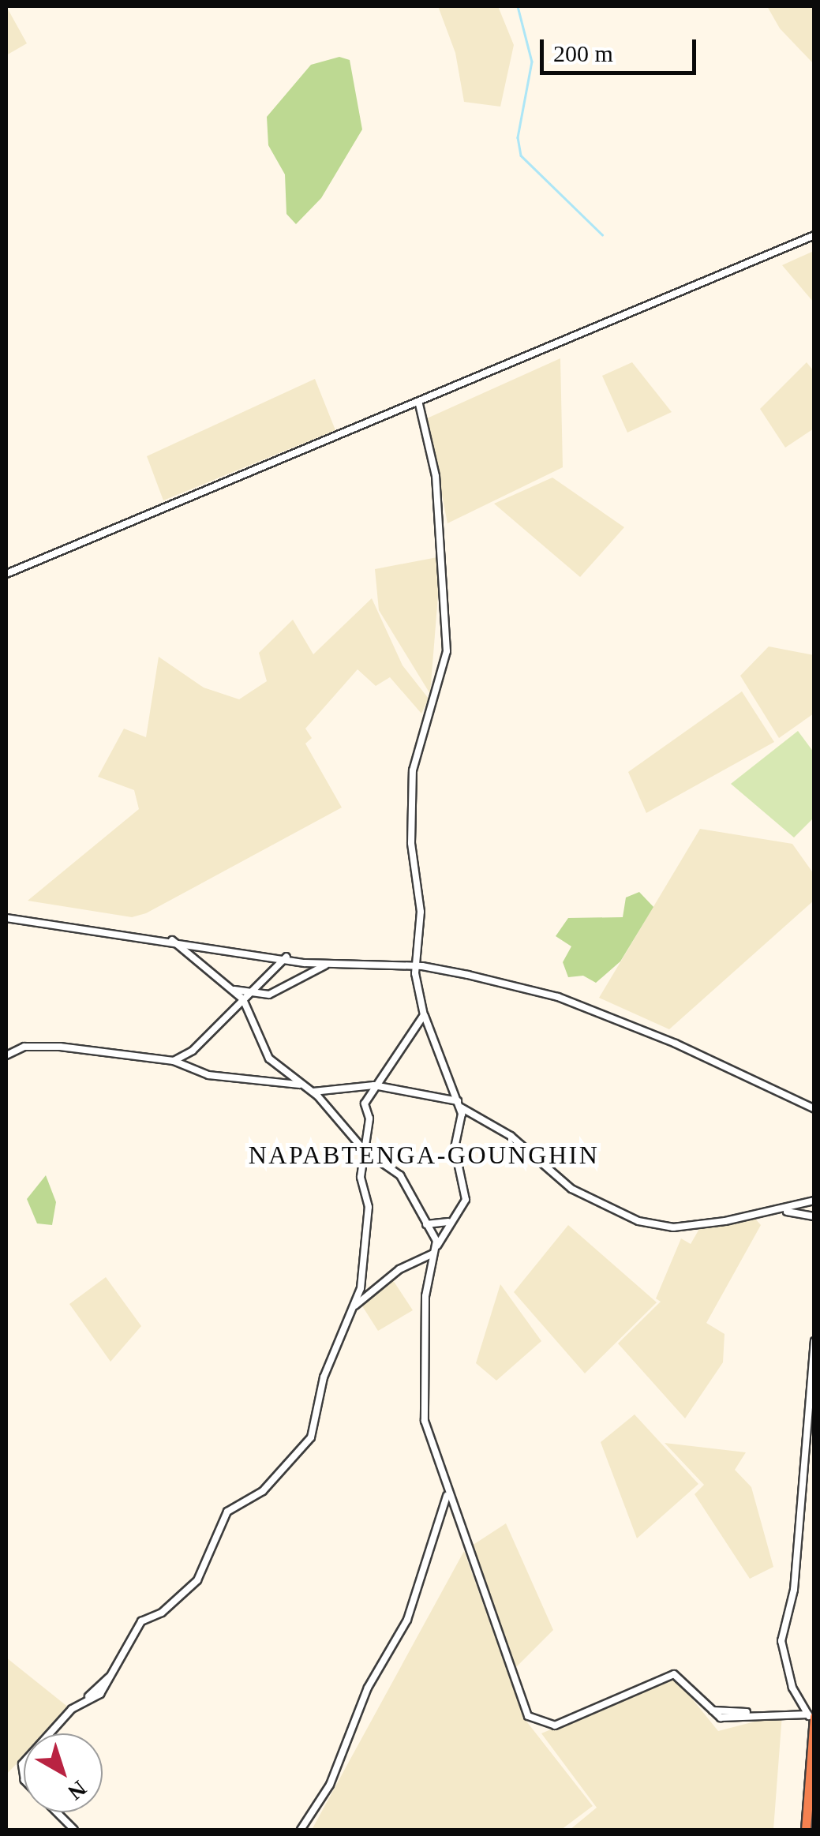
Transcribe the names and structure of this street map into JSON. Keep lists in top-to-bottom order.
{
  "districts": ["NAPABTENGA-GOUNGHIN"],
  "scale_bar": "200 m",
  "north": "bottom right"
}
